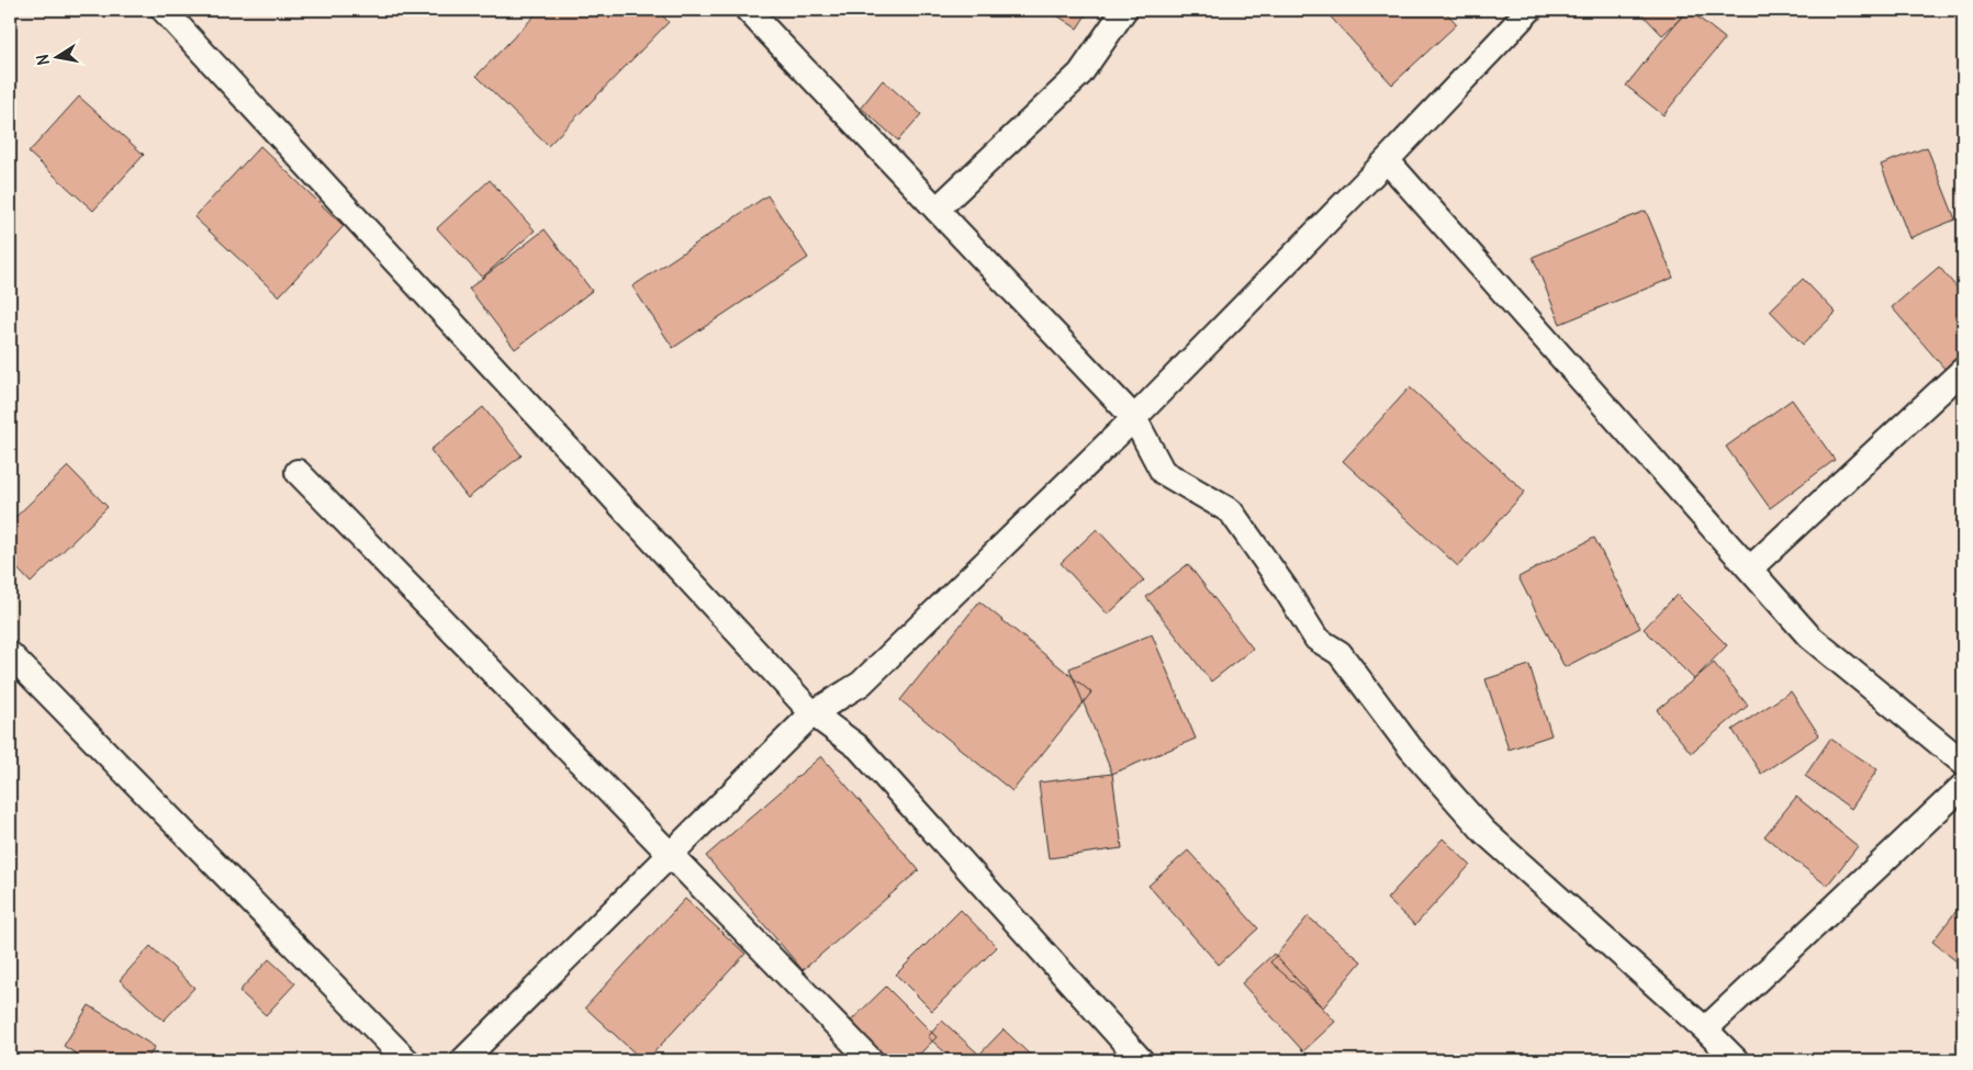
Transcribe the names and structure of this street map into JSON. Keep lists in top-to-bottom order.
{
  "north": "left"
}
